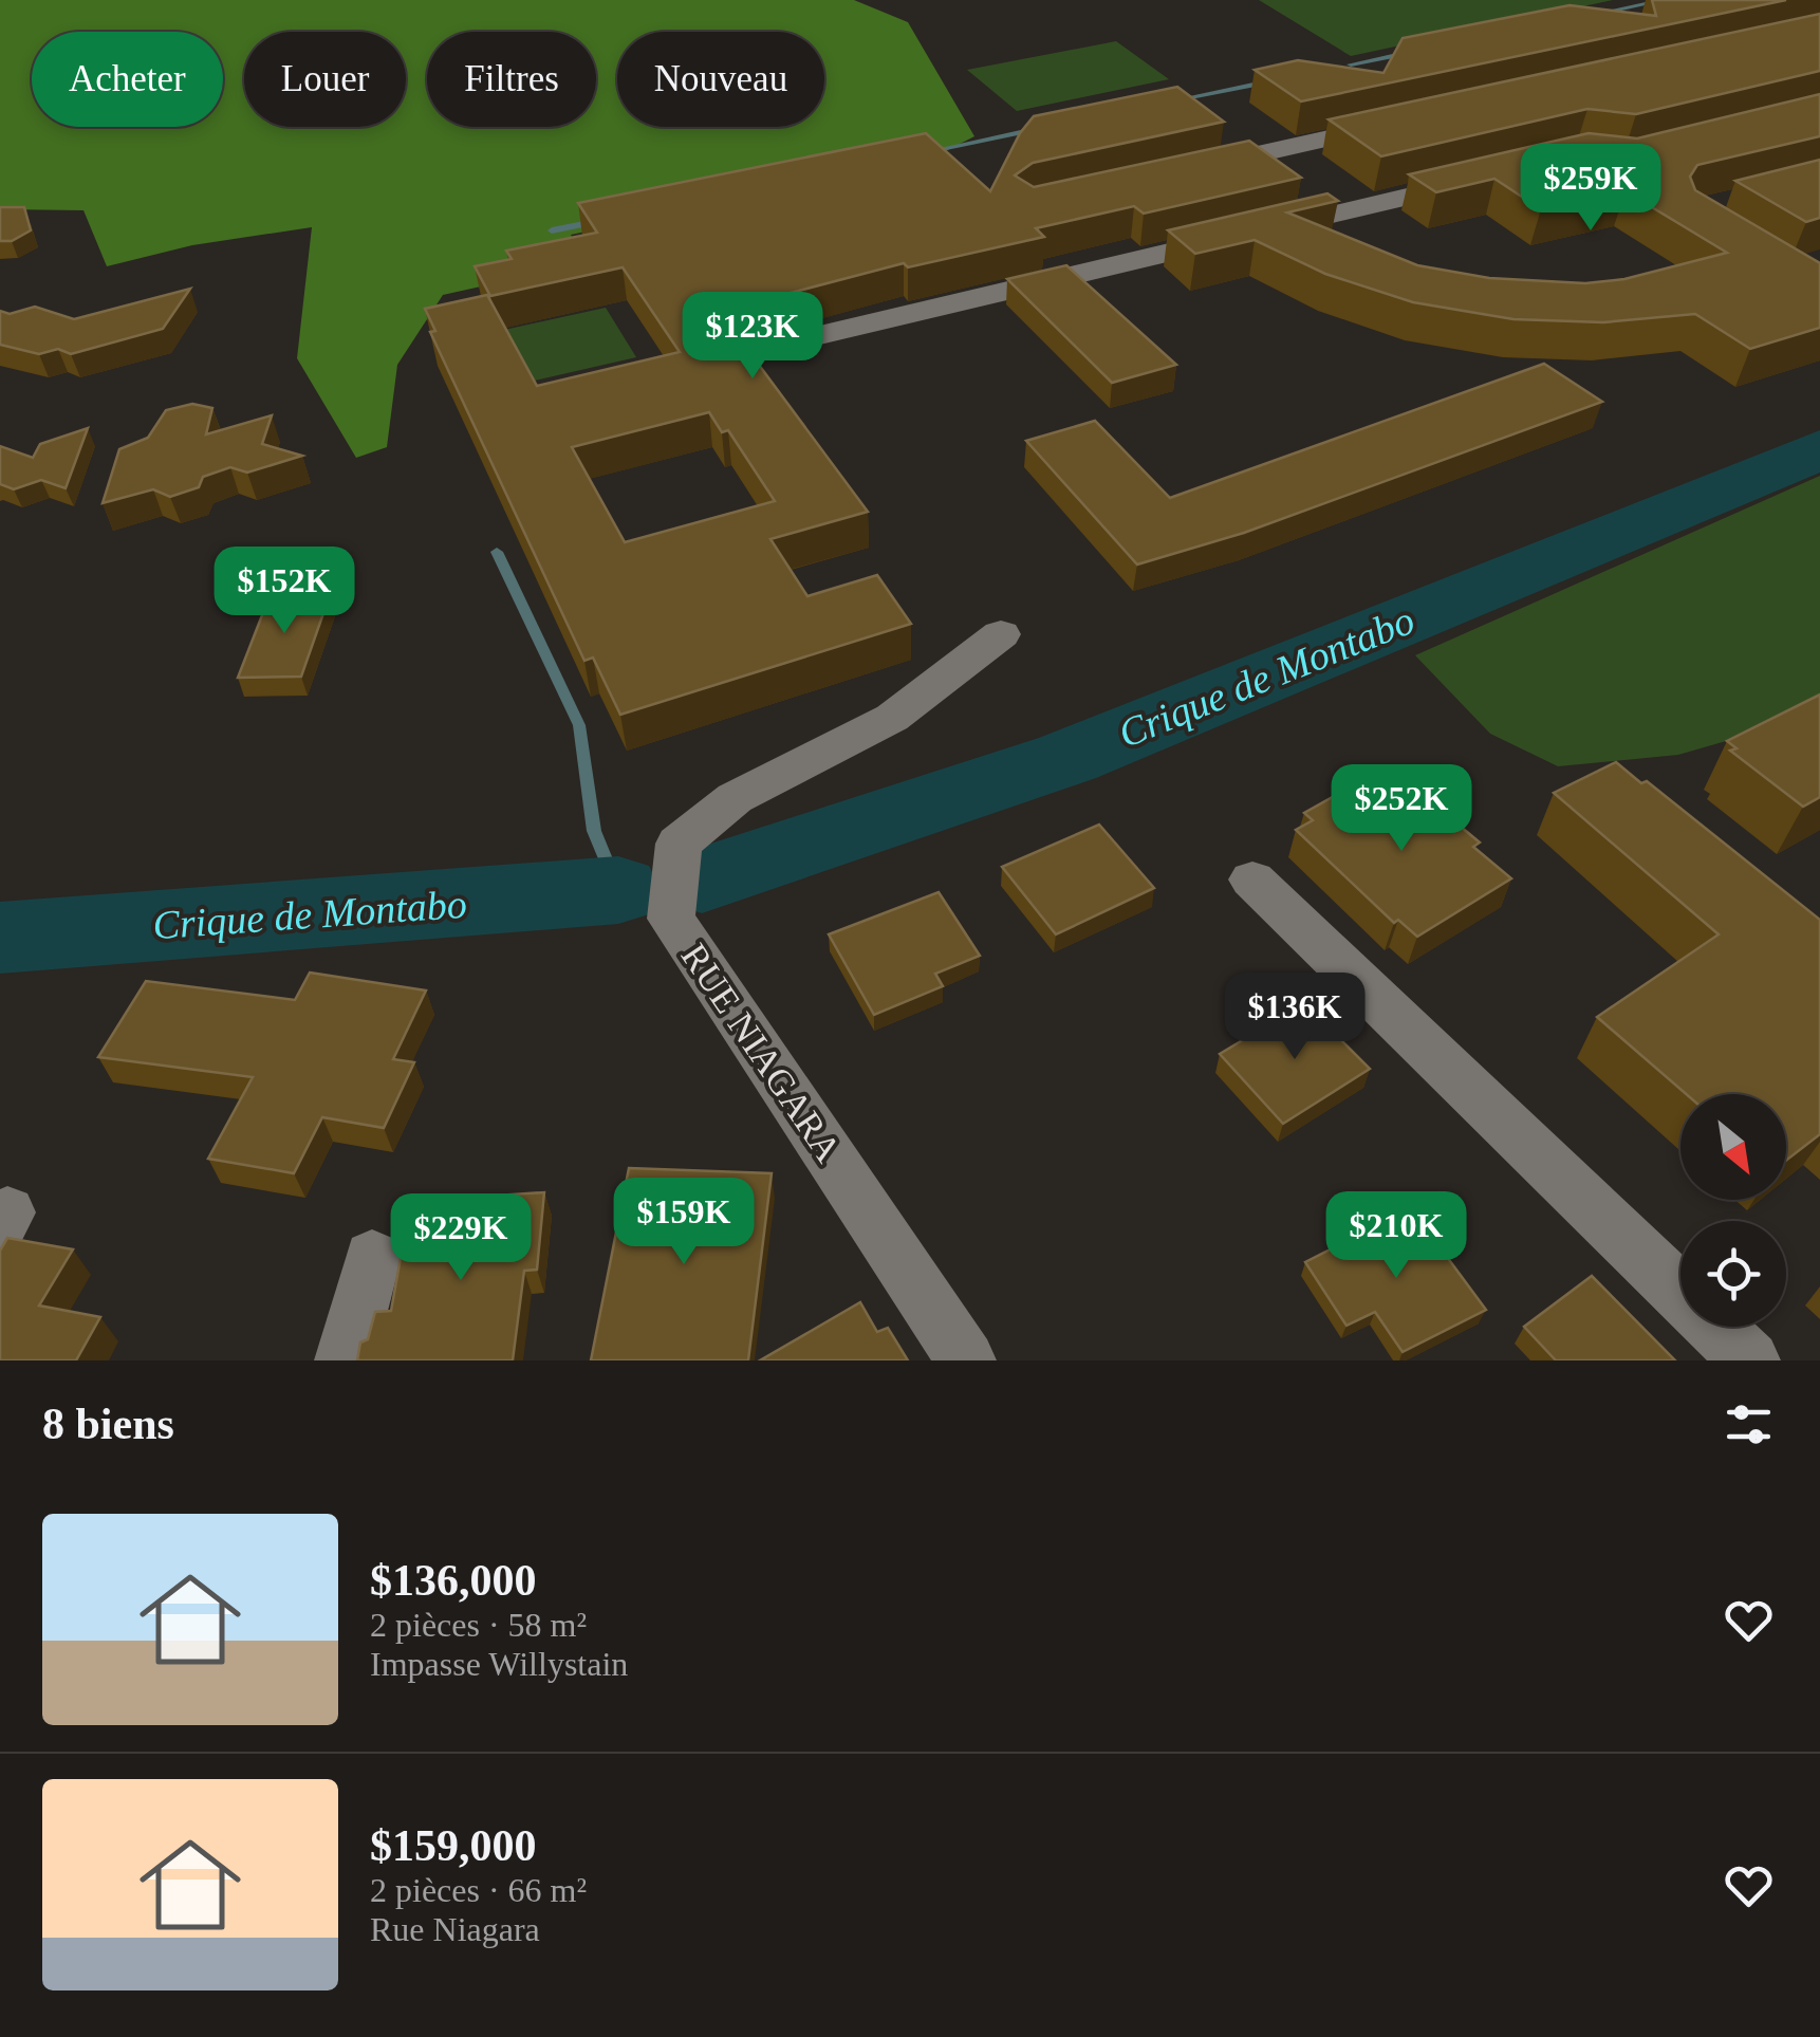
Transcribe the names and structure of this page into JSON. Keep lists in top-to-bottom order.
{
  "streets": {
    "street": ["RUE NIAGARA"]
  },
  "water": ["Crique de Montabo"],
  "north": "bottom right",
  "page": {
    "chip": [
      "Acheter",
      "Louer",
      "Filtres",
      "Nouveau"
    ],
    "price": [
      "$259K",
      "$123K",
      "$152K",
      "$252K",
      "$136K",
      "$159K",
      "$210K",
      "$229K"
    ],
    "heading": "8 biens",
    "list": [
      {
        "name": "$136,000",
        "note": "2 pièces · 58 m² · Impasse Willystain"
      },
      {
        "name": "$159,000",
        "note": "2 pièces · 66 m² · Rue Niagara"
      }
    ]
  }
}
